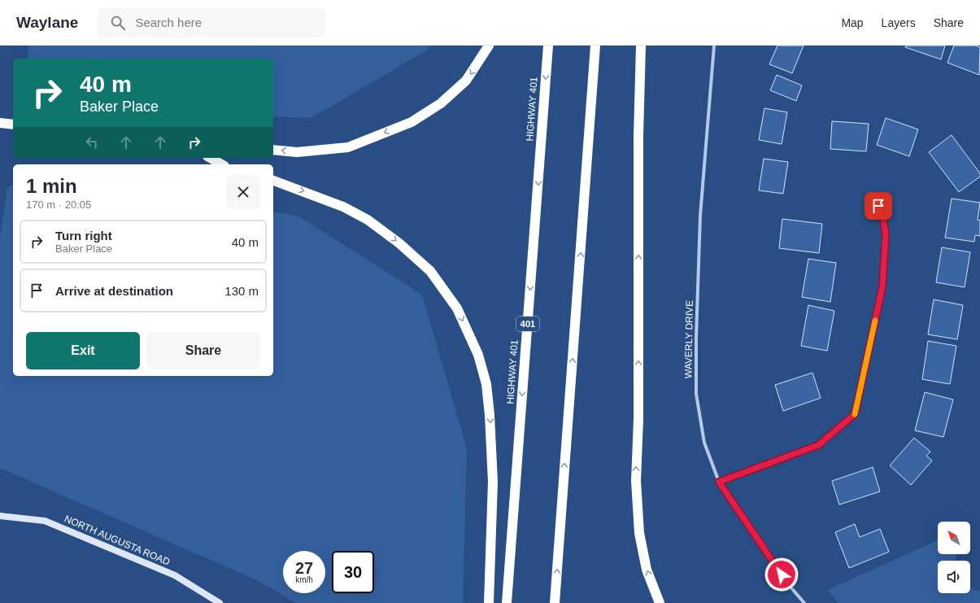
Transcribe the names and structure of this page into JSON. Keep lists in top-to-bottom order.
{
  "streets": {
    "highway": ["HIGHWAY 401", "401"],
    "main road": ["NORTH AUGUSTA ROAD"],
    "street": ["WAVERLY DRIVE"]
  },
  "north": "top left",
  "page": {
    "header": "Waylane",
    "search": "Search here",
    "nav": ["Map", "Layers", "Share"],
    "turn": ["40 m", "Baker Place"],
    "heading": ["1 min", "170 m · 20:05"],
    "list": [
      {
        "name": "Turn right",
        "note": "Baker Place",
        "value": "40 m"
      },
      {
        "name": "Arrive at destination",
        "value": "130 m"
      }
    ],
    "buttons": ["Exit", "Share"],
    "speed": "27 km/h",
    "limit": "30"
  }
}
